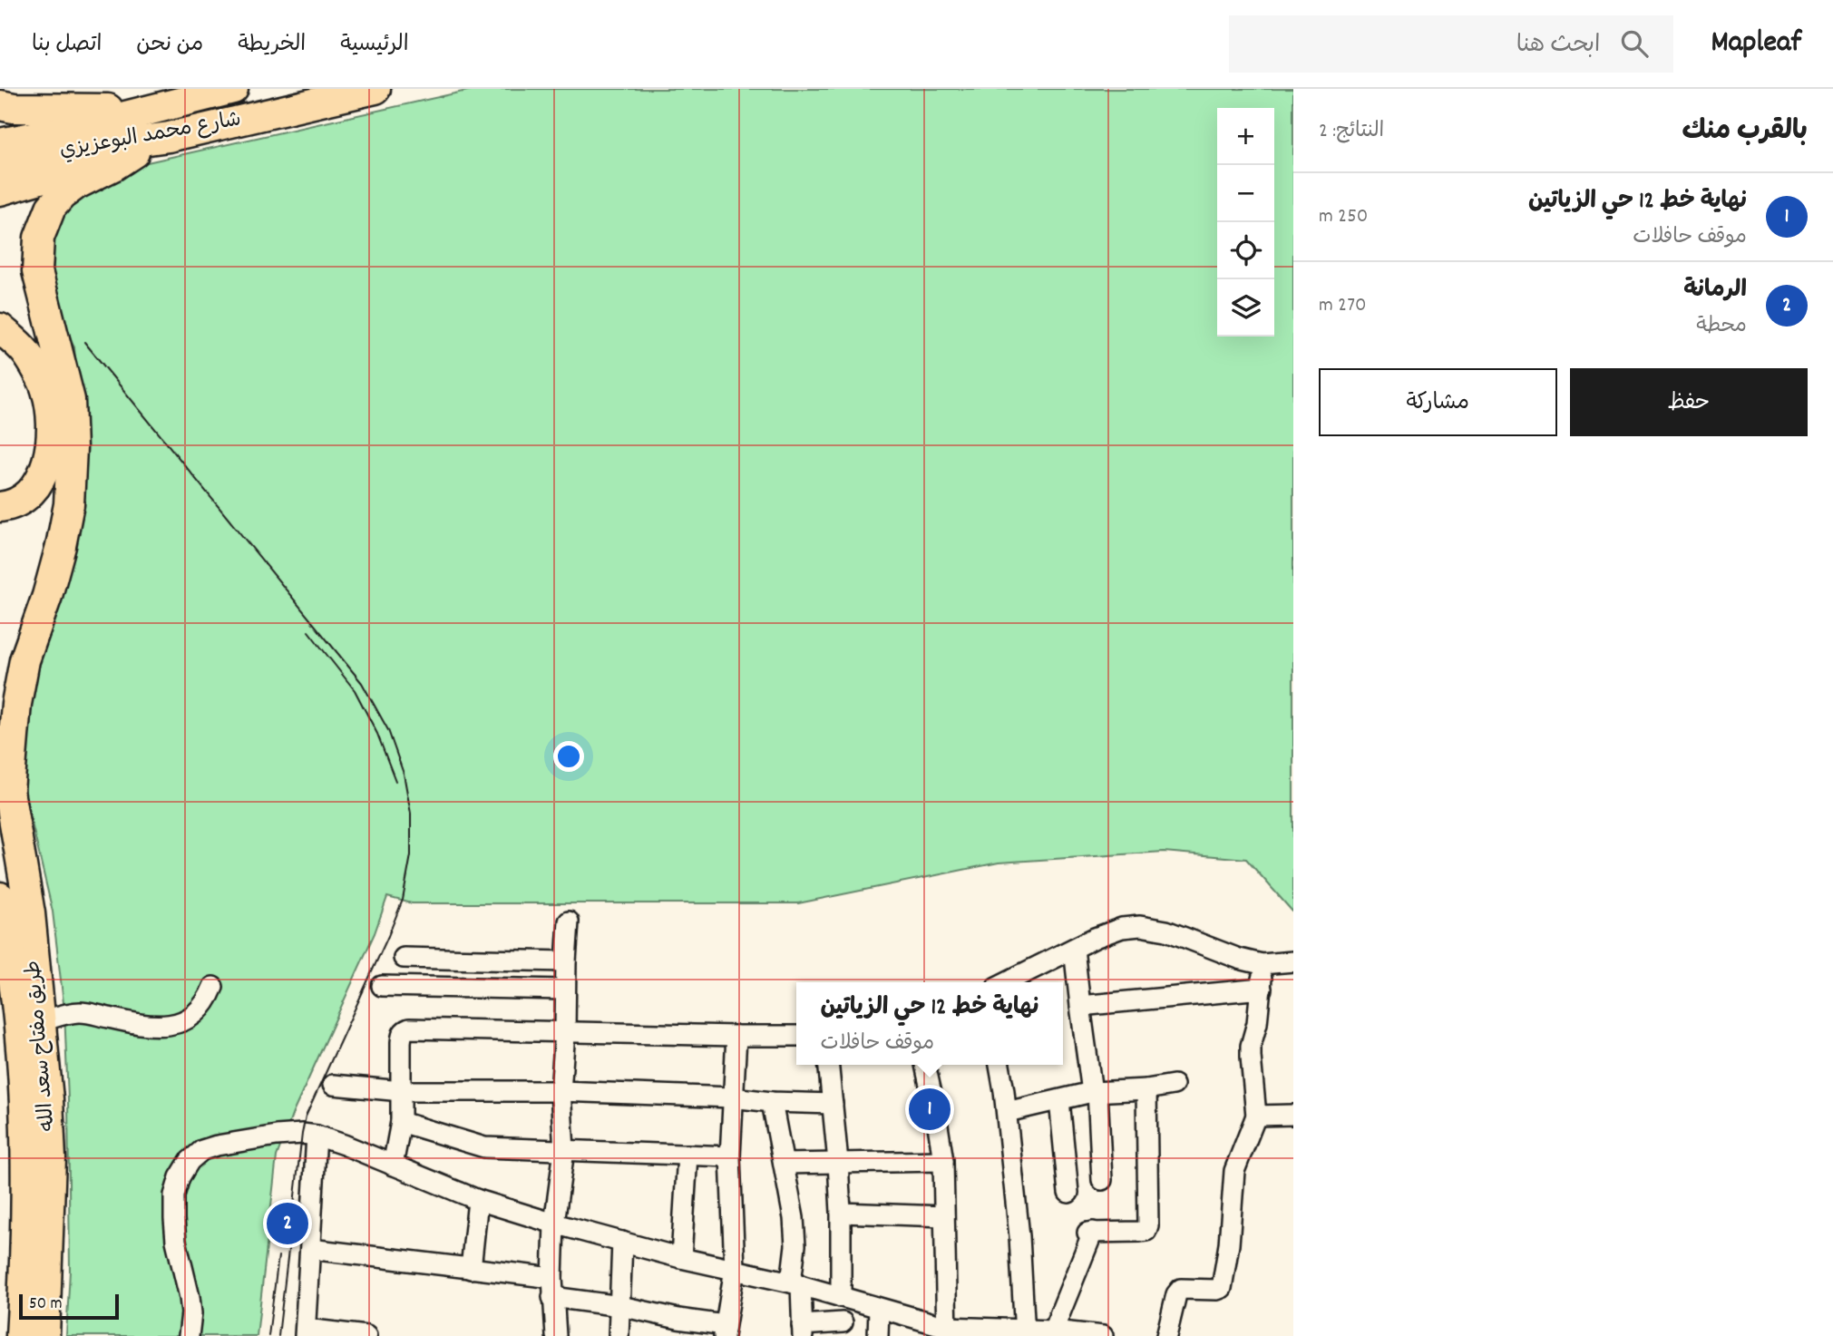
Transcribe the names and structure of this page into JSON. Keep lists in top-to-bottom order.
{
  "streets": {
    "highway": ["شارع محمد البوعزيزي", "طريق مفتاح سعد الله"]
  },
  "scale_bar": "50 m",
  "page": {
    "header": "Mapleaf",
    "search": "ابحث هنا",
    "nav": [
      "الرئيسية",
      "الخريطة",
      "من نحن",
      "اتصل بنا"
    ],
    "heading": ["بالقرب منك", "النتائج: 2"],
    "map_buttons": ["+", "−"],
    "list": [
      {
        "mark": "1",
        "name": "نهاية خط 12 حي الزياتين",
        "note": "موقف حافلات",
        "value": "250 m"
      },
      {
        "mark": "2",
        "name": "الرمانة",
        "note": "محطة",
        "value": "270 m"
      }
    ],
    "buttons": ["حفظ", "مشاركة"],
    "popup": ["نهاية خط 12 حي الزياتين", "موقف حافلات"],
    "pins": ["1", "2"],
    "scale": "50 m"
  }
}
